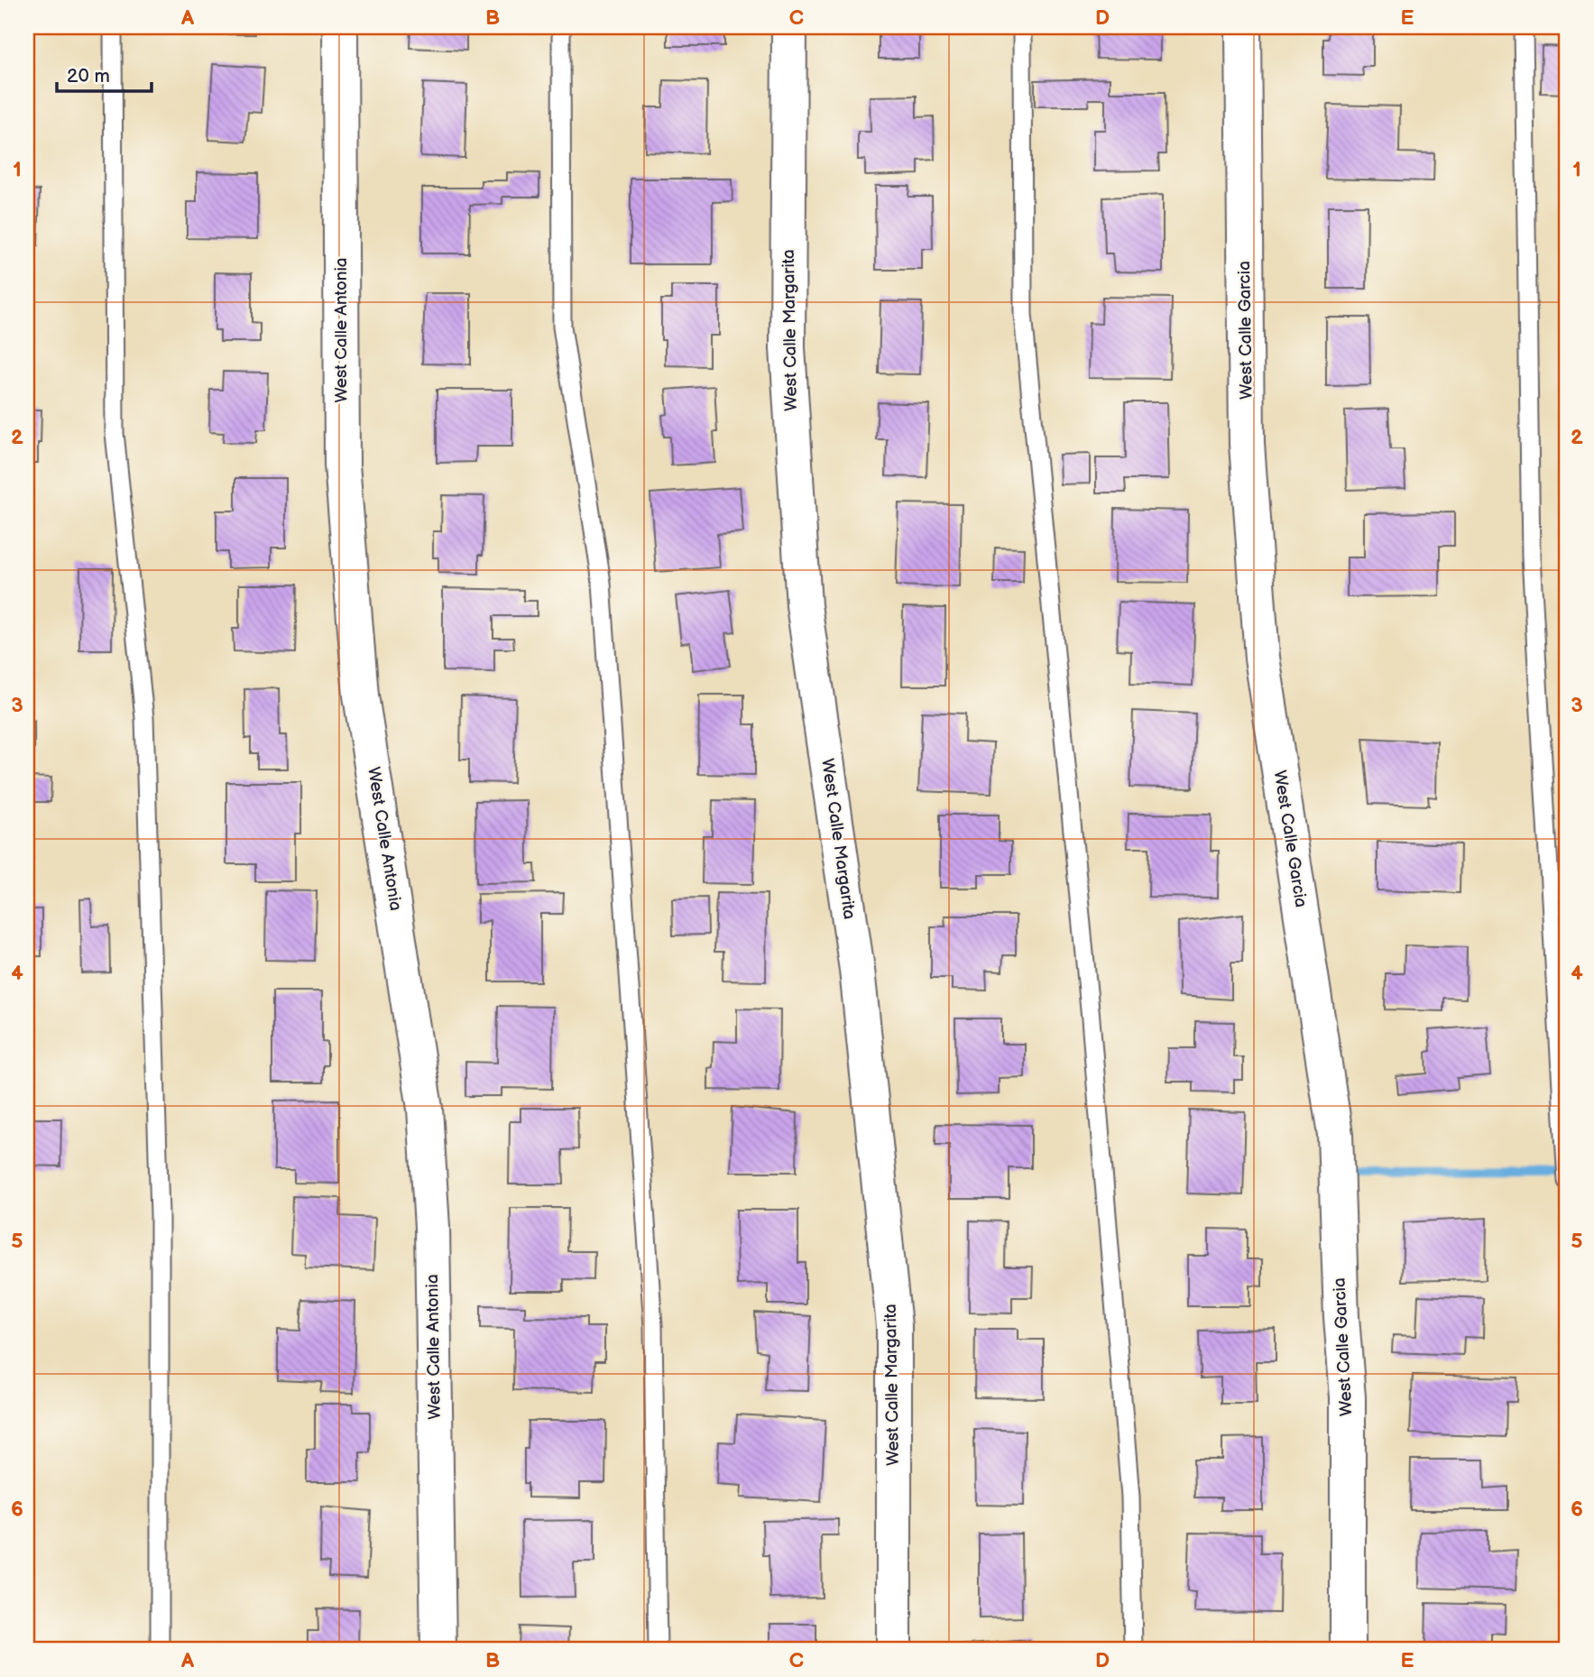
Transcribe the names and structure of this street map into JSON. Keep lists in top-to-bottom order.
{
  "streets": {
    "street": ["West Calle Antonia", "West Calle Margarita", "West Calle Garcia"]
  },
  "scale_bar": "20 m",
  "grid": {
    "columns": [
      "A",
      "B",
      "C",
      "D",
      "E"
    ],
    "rows": [
      "1",
      "2",
      "3",
      "4",
      "5",
      "6"
    ]
  }
}
